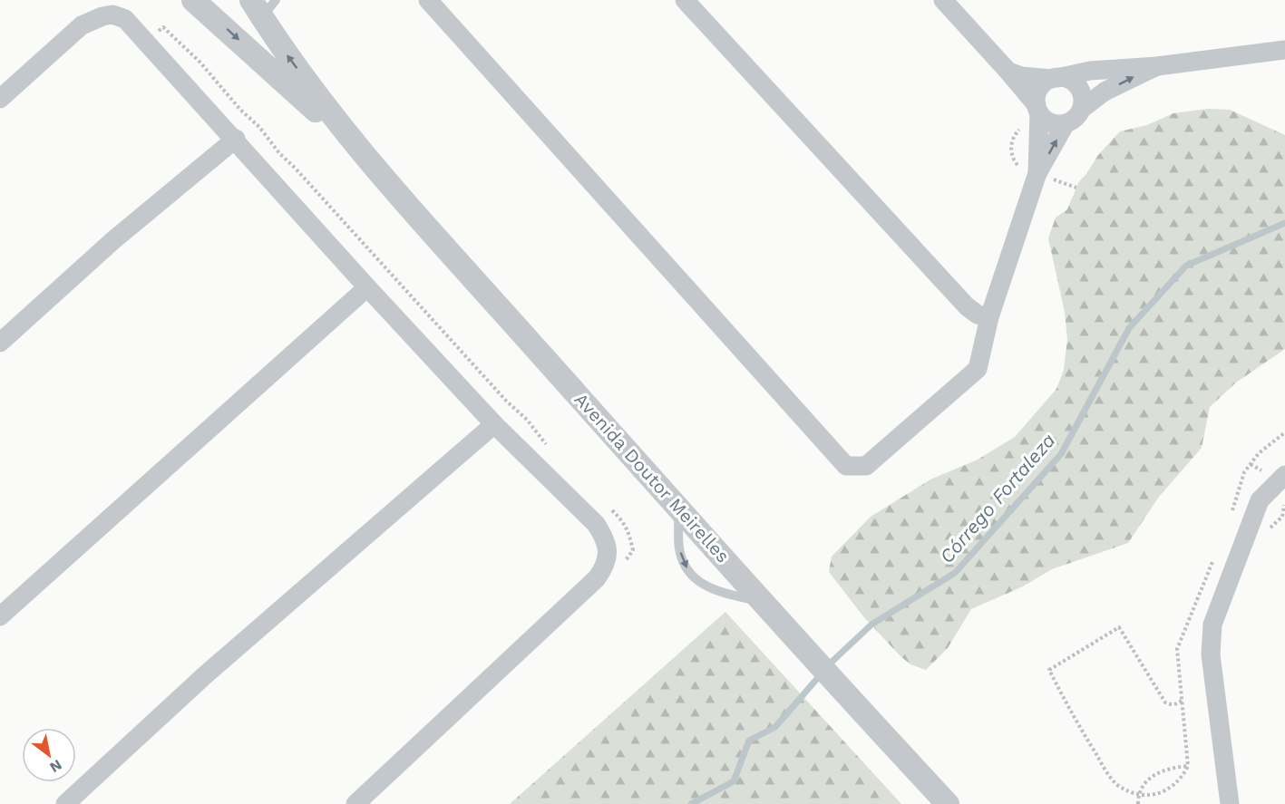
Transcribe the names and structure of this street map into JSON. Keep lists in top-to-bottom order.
{
  "streets": {
    "street": ["Avenida Doutor Meirelles"]
  },
  "water": ["Córrego Fortaleza"],
  "north": "bottom right"
}
